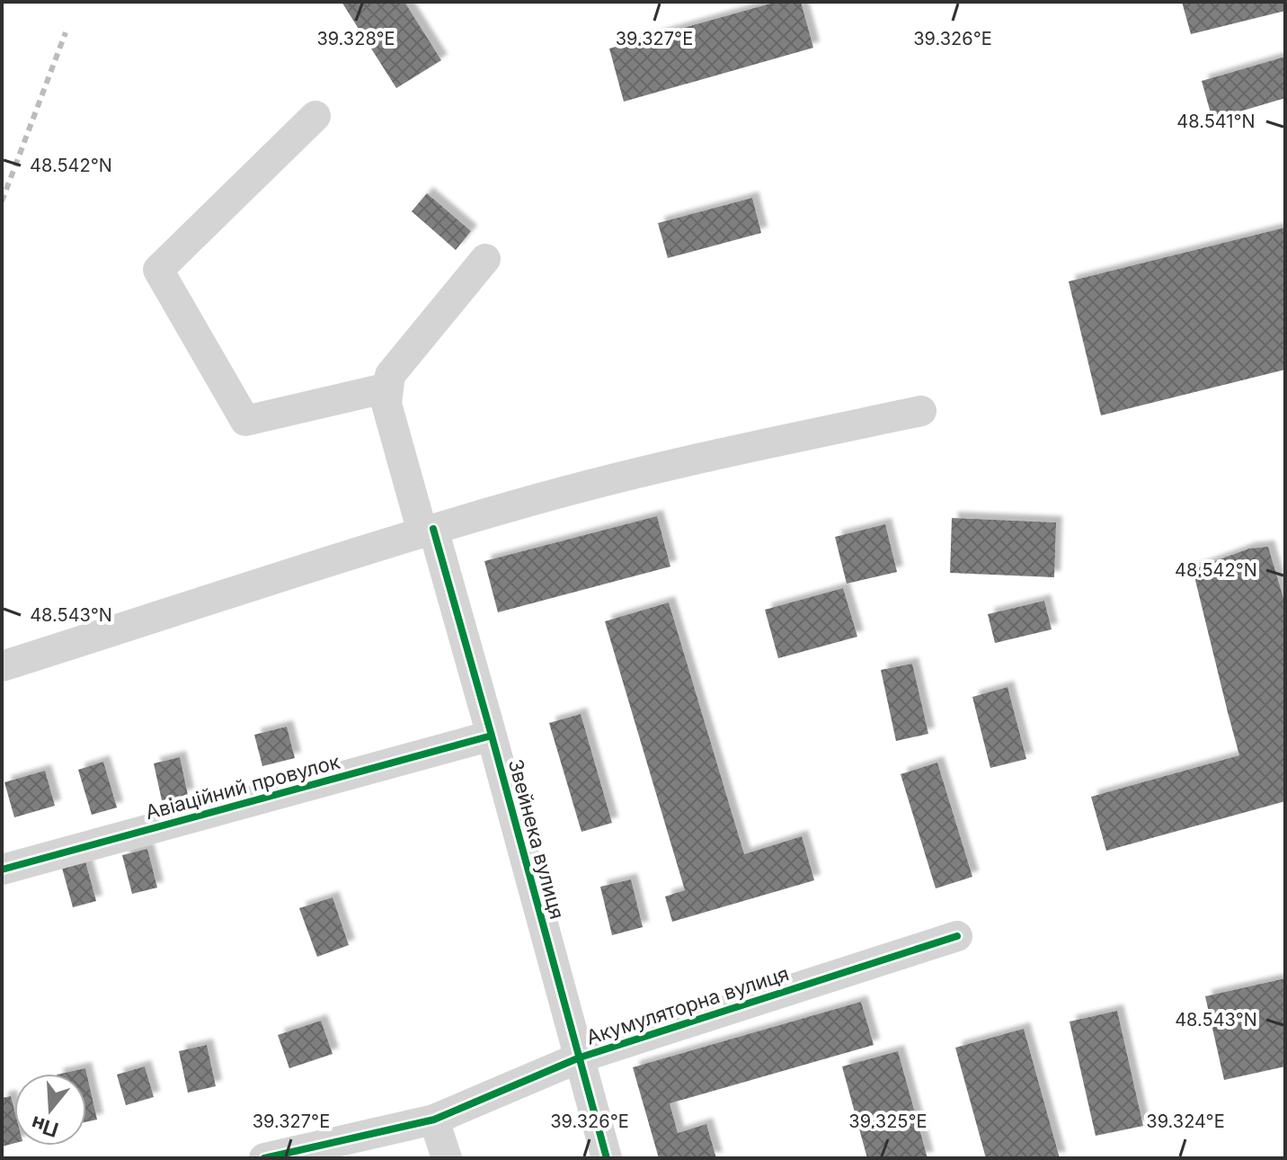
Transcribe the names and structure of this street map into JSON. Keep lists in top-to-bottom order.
{
  "streets": {
    "street": ["Авіаційний провулок", "Звейнека вулиця", "Акумуляторна вулиця"]
  },
  "crossings": [
    ["Авіаційний провулок", "Звейнека вулиця"],
    ["Звейнека вулиця", "Акумуляторна вулиця"]
  ],
  "north": "bottom",
  "coordinates": [
    "39.328°E",
    "39.327°E",
    "39.326°E",
    "48.541°N",
    "48.542°N",
    "48.543°N",
    "39.325°E",
    "39.324°E"
  ]
}
